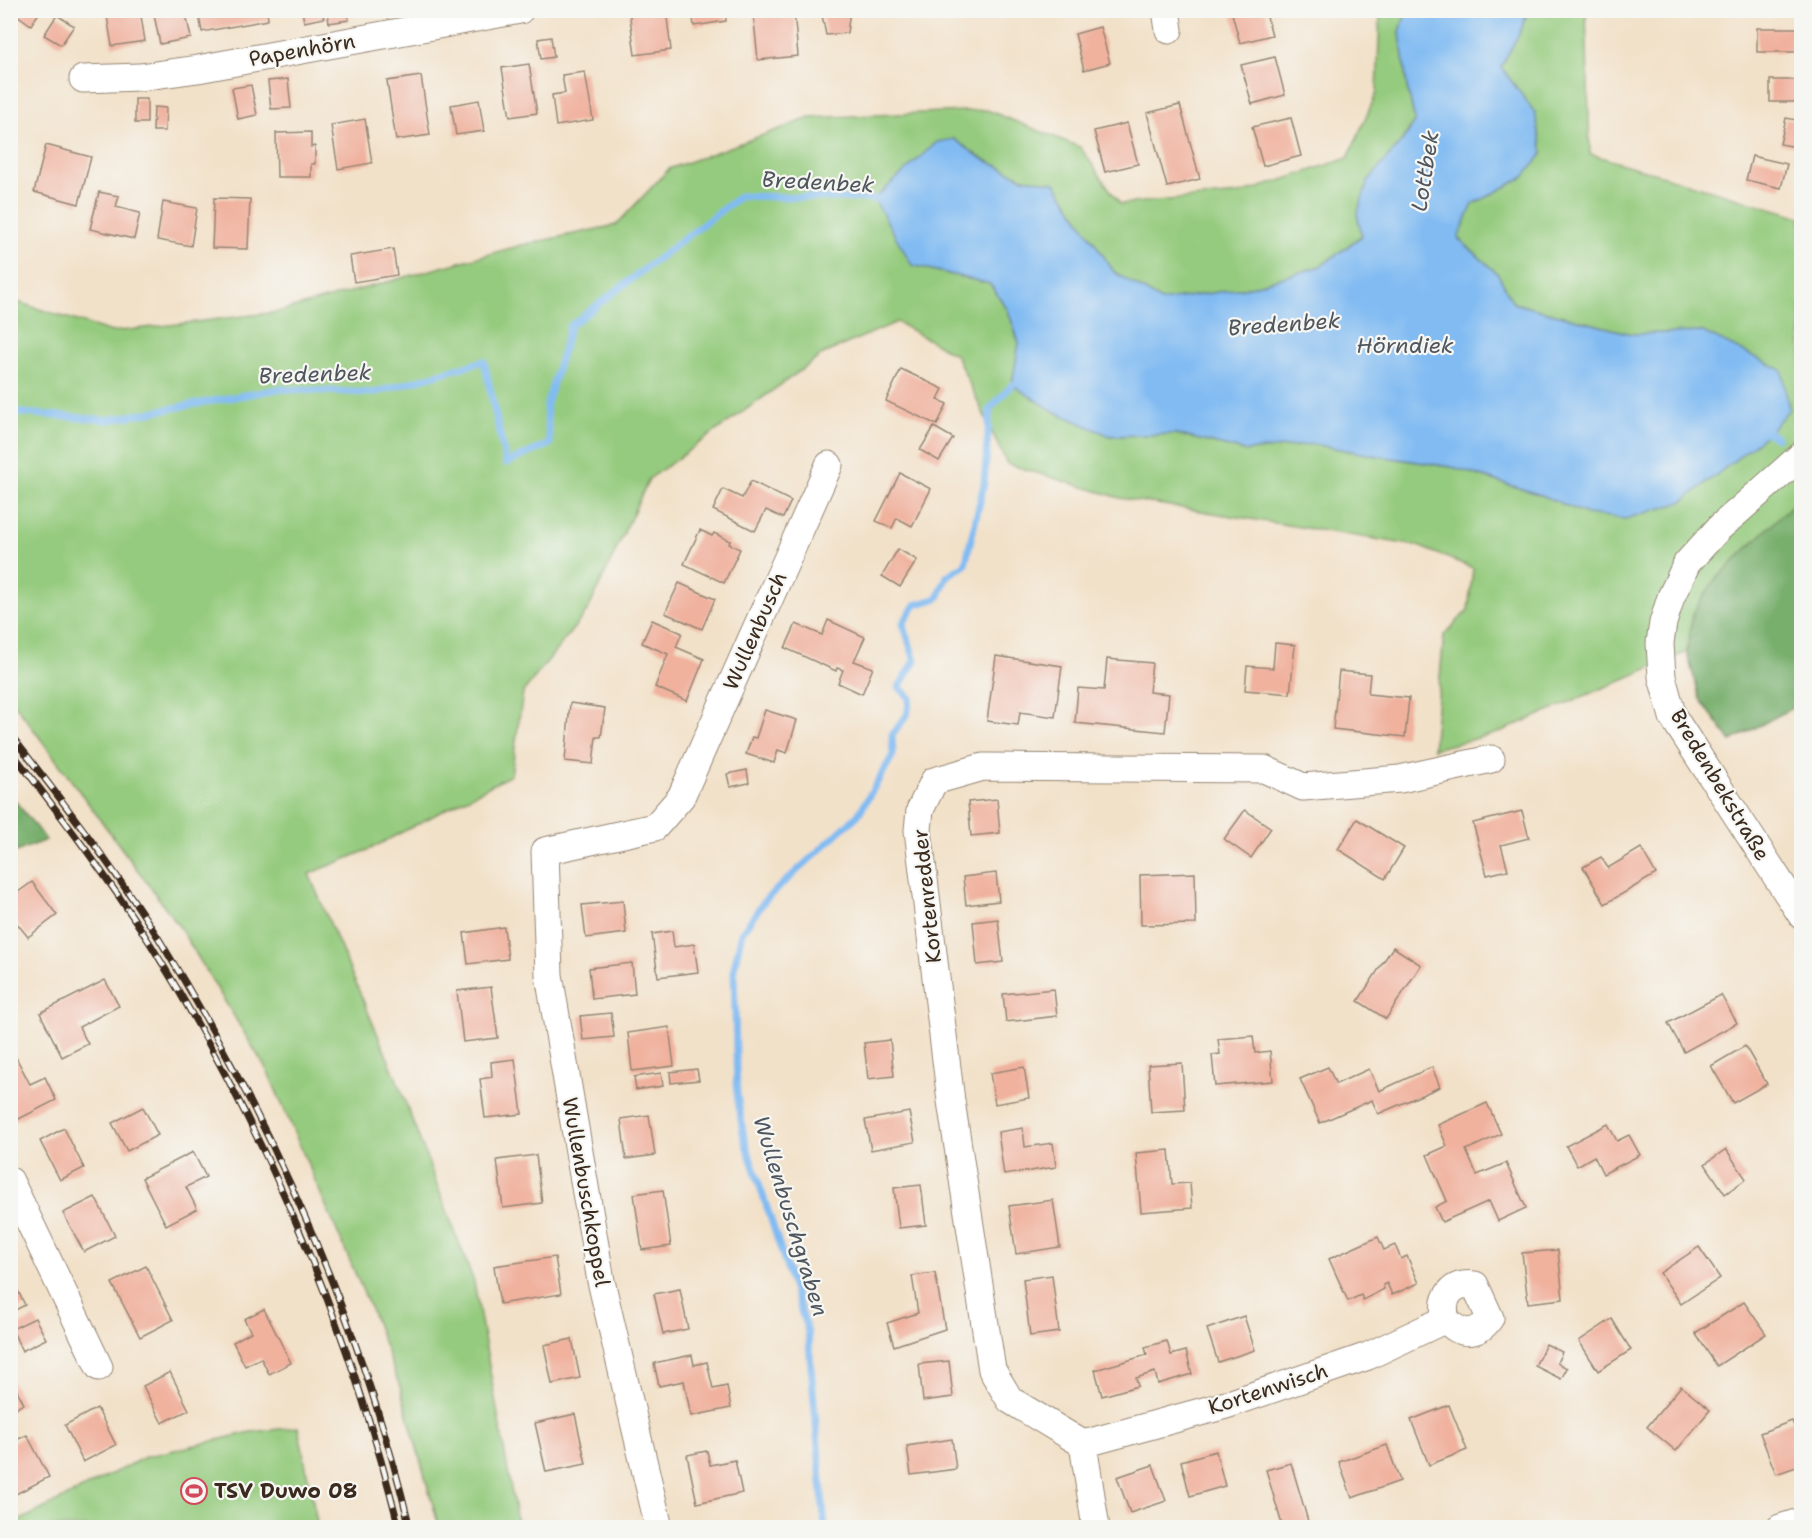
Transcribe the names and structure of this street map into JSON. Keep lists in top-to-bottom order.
{
  "streets": {
    "street": [
      "Papenhörn",
      "Wullenbusch",
      "Bredenbekstraße",
      "Kortenredder",
      "Wullenbuschkoppel",
      "Kortenwisch"
    ]
  },
  "crossings": [
    ["Wullenbusch", "Wullenbuschkoppel"],
    ["Kortenredder", "Kortenwisch"]
  ],
  "water": [
    "Lottbek",
    "Bredenbek",
    "Hörndiek",
    "Wullenbuschgraben"
  ],
  "places": {
    "sports": ["TSV Duwo 08"]
  }
}
